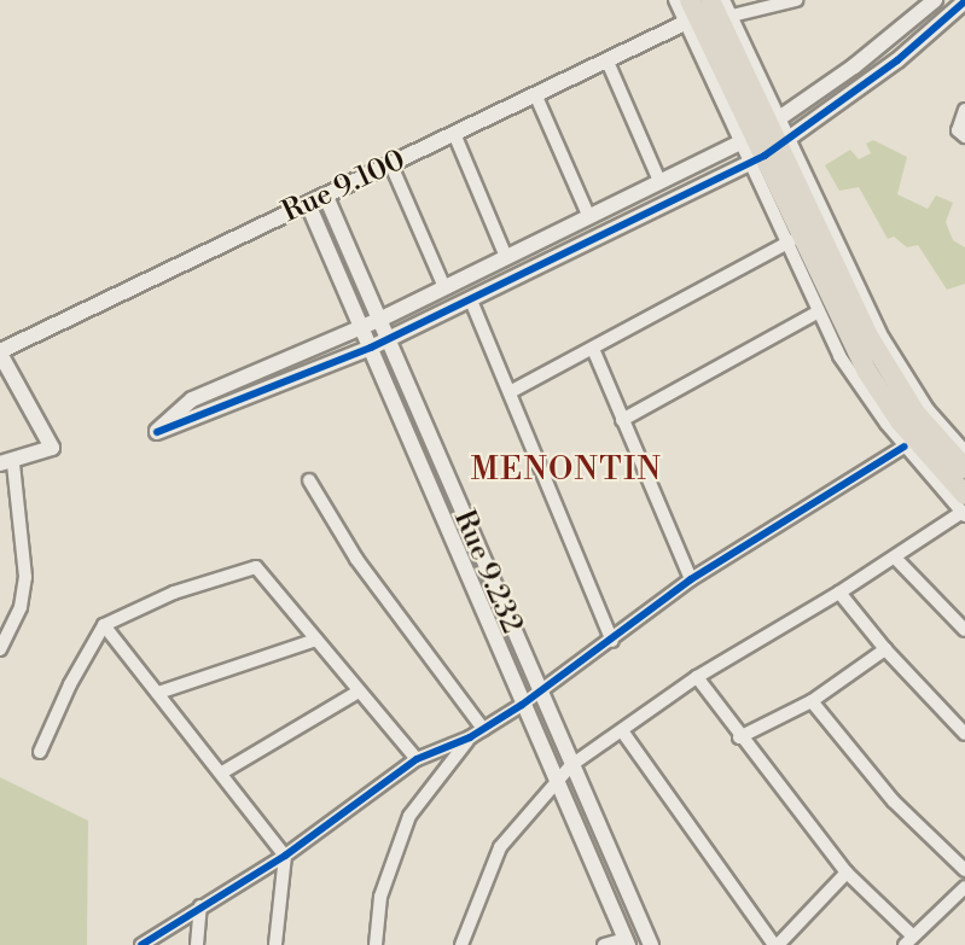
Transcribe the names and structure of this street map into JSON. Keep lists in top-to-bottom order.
{
  "streets": {
    "street": ["Rue 9.100", "Rue 9.232"]
  },
  "crossings": [
    ["Rue 9.100", "Rue 9.232"]
  ],
  "districts": ["MENONTIN"]
}
